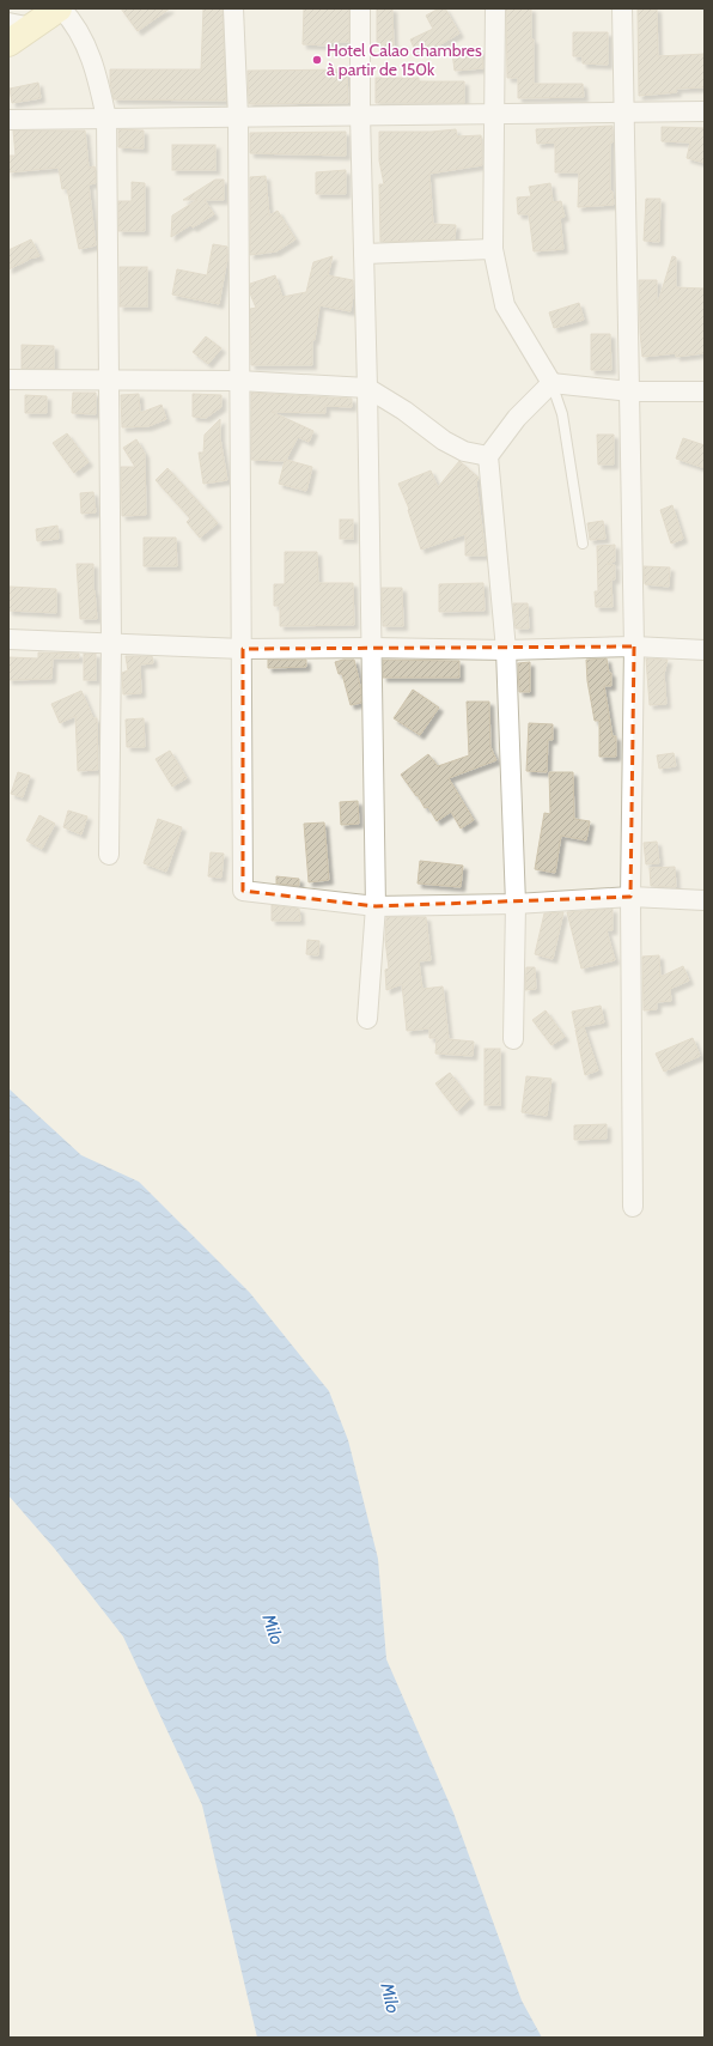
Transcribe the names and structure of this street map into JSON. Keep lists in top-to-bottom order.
{
  "water": ["Milo"],
  "places": ["Hotel Calao chambres à partir de 150k"]
}
